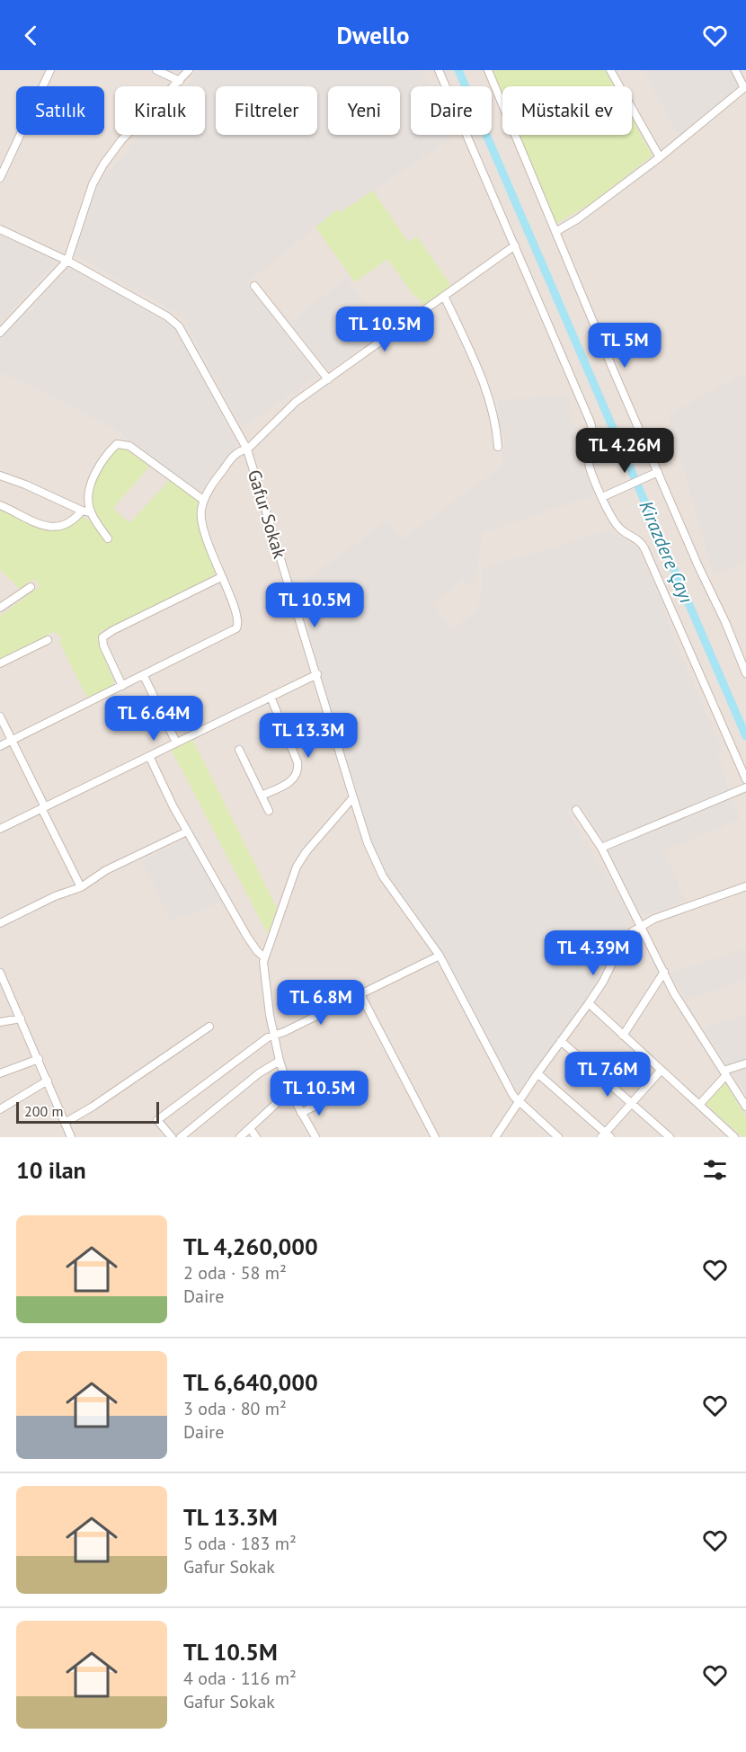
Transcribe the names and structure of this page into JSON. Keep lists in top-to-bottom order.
{
  "streets": {
    "street": ["Gafur Sokak"]
  },
  "water": ["Kirazdere Çayı"],
  "scale_bar": "200 m",
  "page": {
    "header": "Dwello",
    "chip": [
      "Satılık",
      "Kiralık",
      "Filtreler",
      "Yeni",
      "Daire",
      "Müstakil ev"
    ],
    "price": [
      "TL 10.5M",
      "TL 5M",
      "TL 4.26M",
      "TL 10.5M",
      "TL 6.64M",
      "TL 13.3M",
      "TL 4.39M",
      "TL 6.8M",
      "TL 7.6M",
      "TL 10.5M"
    ],
    "scale": "200 m",
    "heading": "10 ilan",
    "list": [
      {
        "name": "TL 4,260,000",
        "note": "2 oda · 58 m² · Daire"
      },
      {
        "name": "TL 6,640,000",
        "note": "3 oda · 80 m² · Daire"
      },
      {
        "name": "TL 13.3M",
        "note": "5 oda · 183 m² · Gafur Sokak"
      },
      {
        "name": "TL 10.5M",
        "note": "4 oda · 116 m² · Gafur Sokak"
      }
    ]
  }
}
